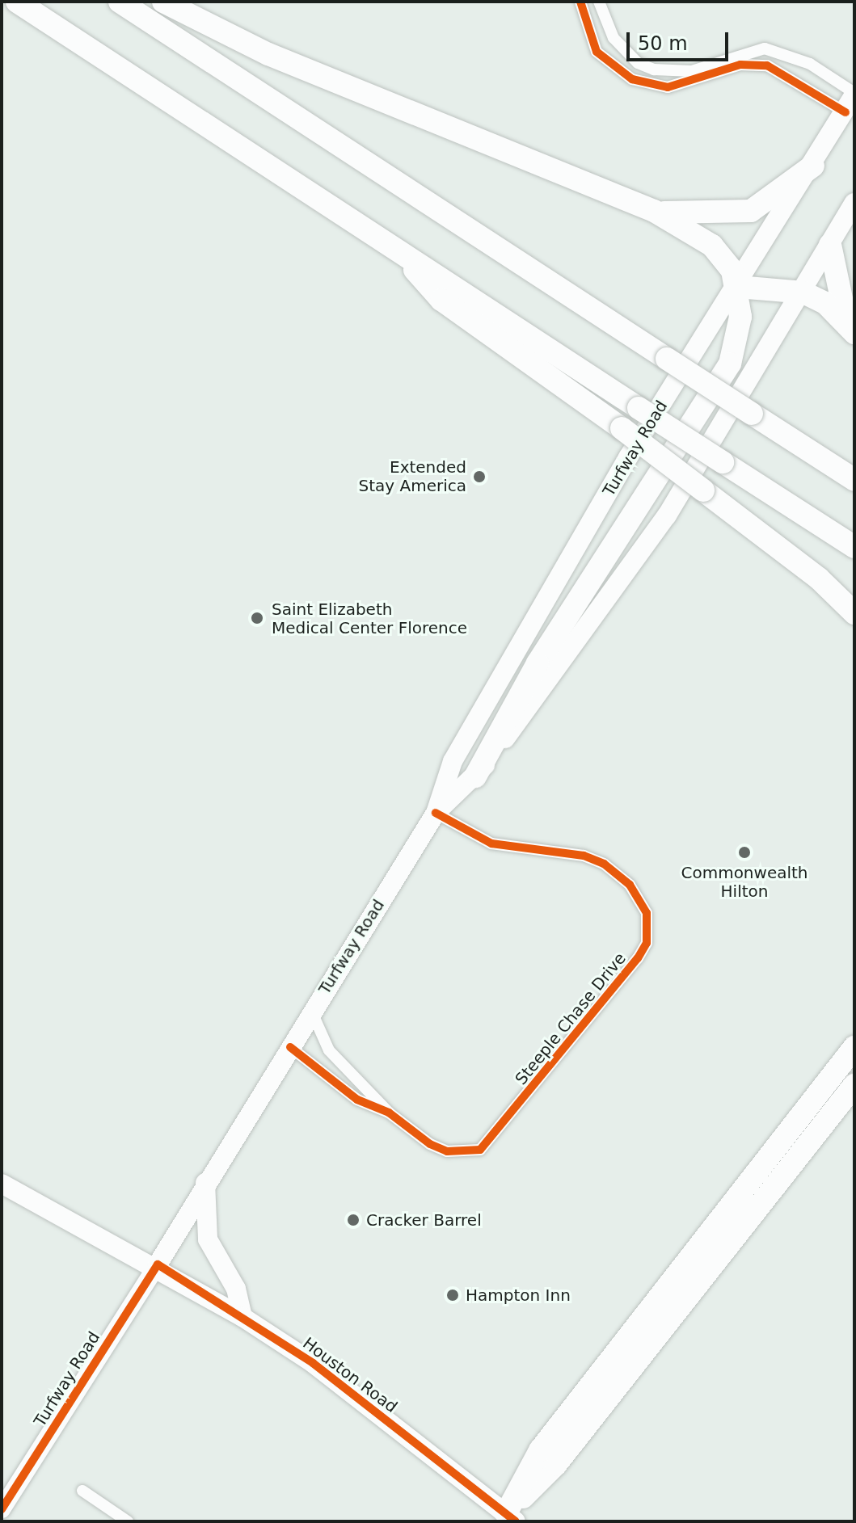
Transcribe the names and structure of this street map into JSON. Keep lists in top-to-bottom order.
{
  "streets": {
    "main road": ["Turfway Road", "Houston Road"],
    "street": ["Steeple Chase Drive"]
  },
  "crossings": [
    ["Turfway Road", "Steeple Chase Drive"],
    ["Turfway Road", "Houston Road"]
  ],
  "places": [
    "Extended Stay America",
    "Saint Elizabeth Medical Center Florence",
    "Commonwealth Hilton",
    "Cracker Barrel",
    "Hampton Inn"
  ],
  "scale_bar": "50 m"
}
